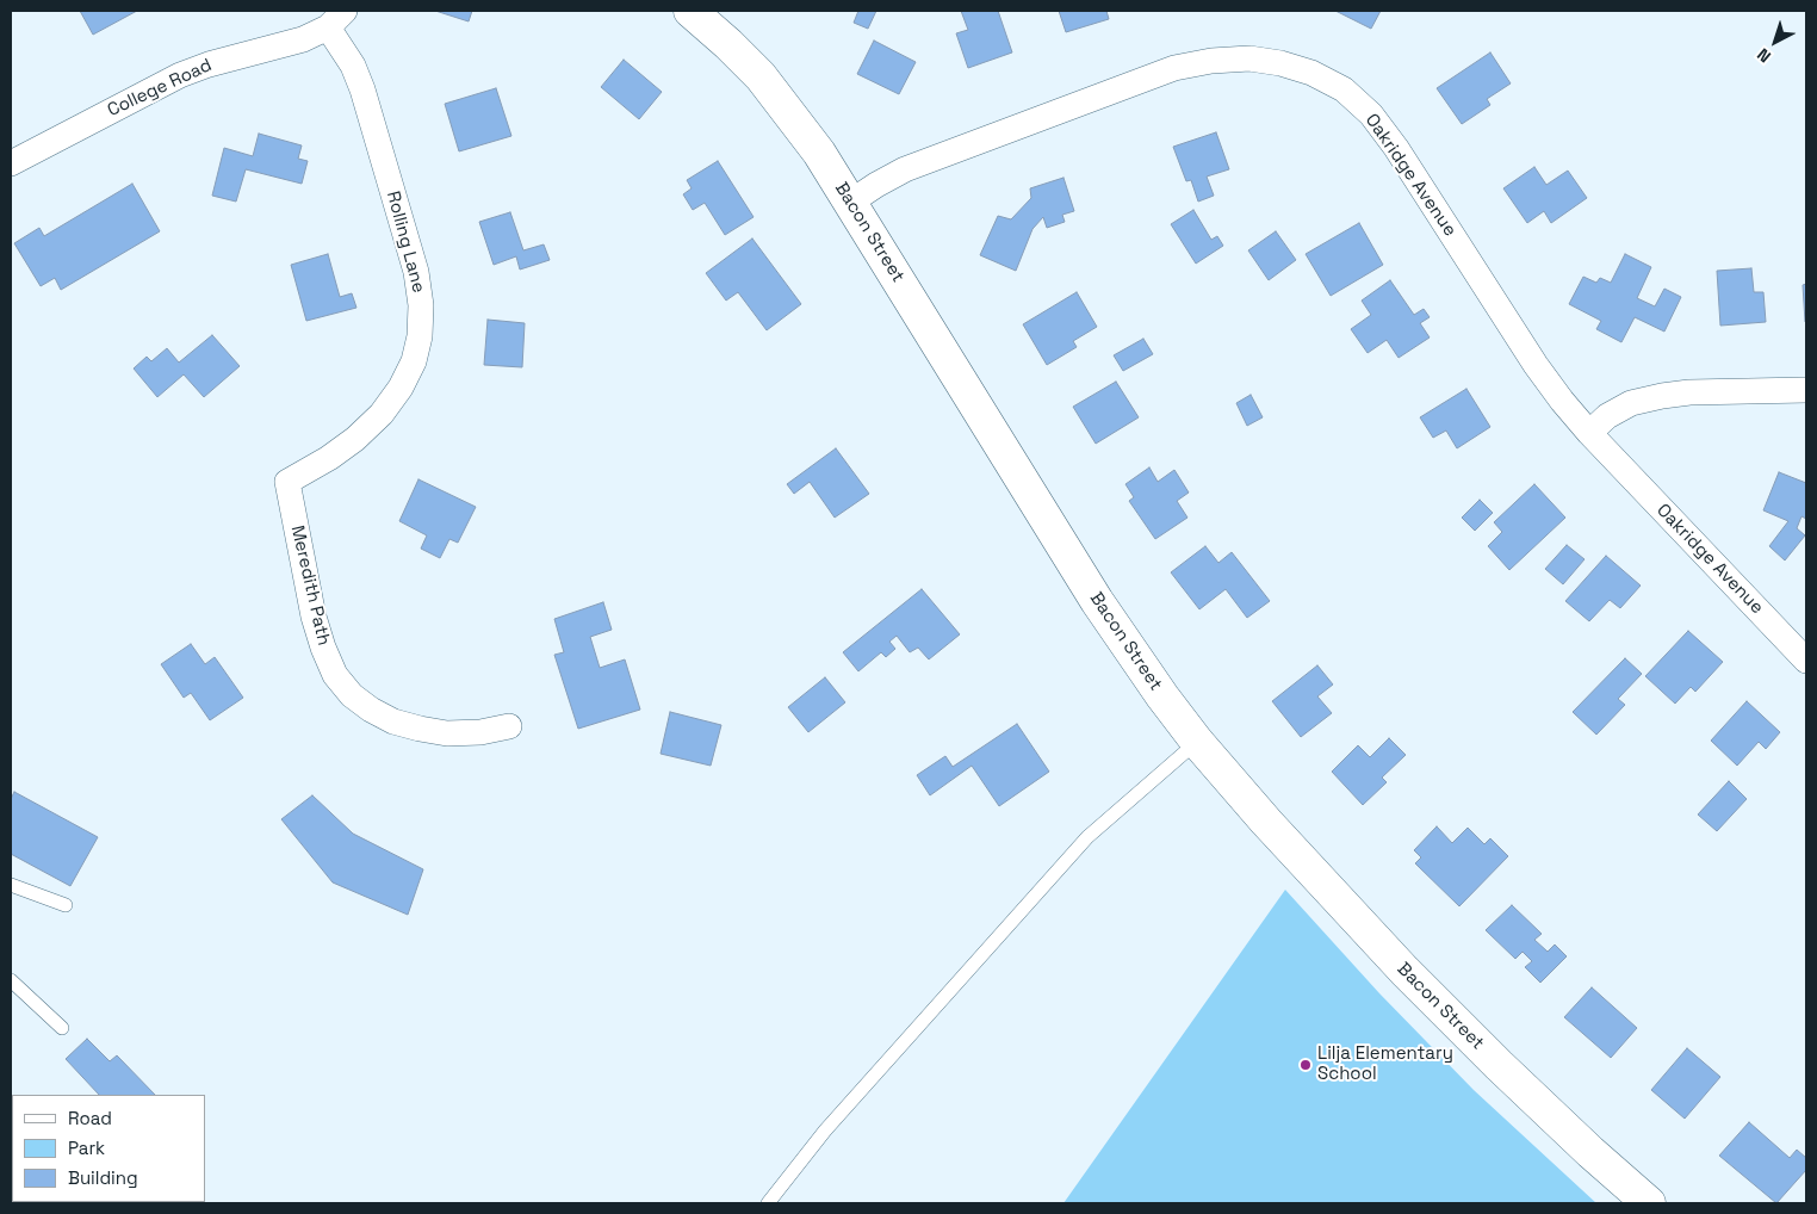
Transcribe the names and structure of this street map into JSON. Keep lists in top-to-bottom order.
{
  "streets": {
    "street": [
      "College Road",
      "Oakridge Avenue",
      "Bacon Street",
      "Rolling Lane",
      "Meredith Path"
    ]
  },
  "crossings": [
    ["College Road", "Rolling Lane"],
    ["Oakridge Avenue", "Bacon Street"],
    ["Rolling Lane", "Meredith Path"]
  ],
  "places": ["Lilja Elementary School"],
  "legend": ["Road", "Park", "Building"],
  "north": "bottom left"
}
